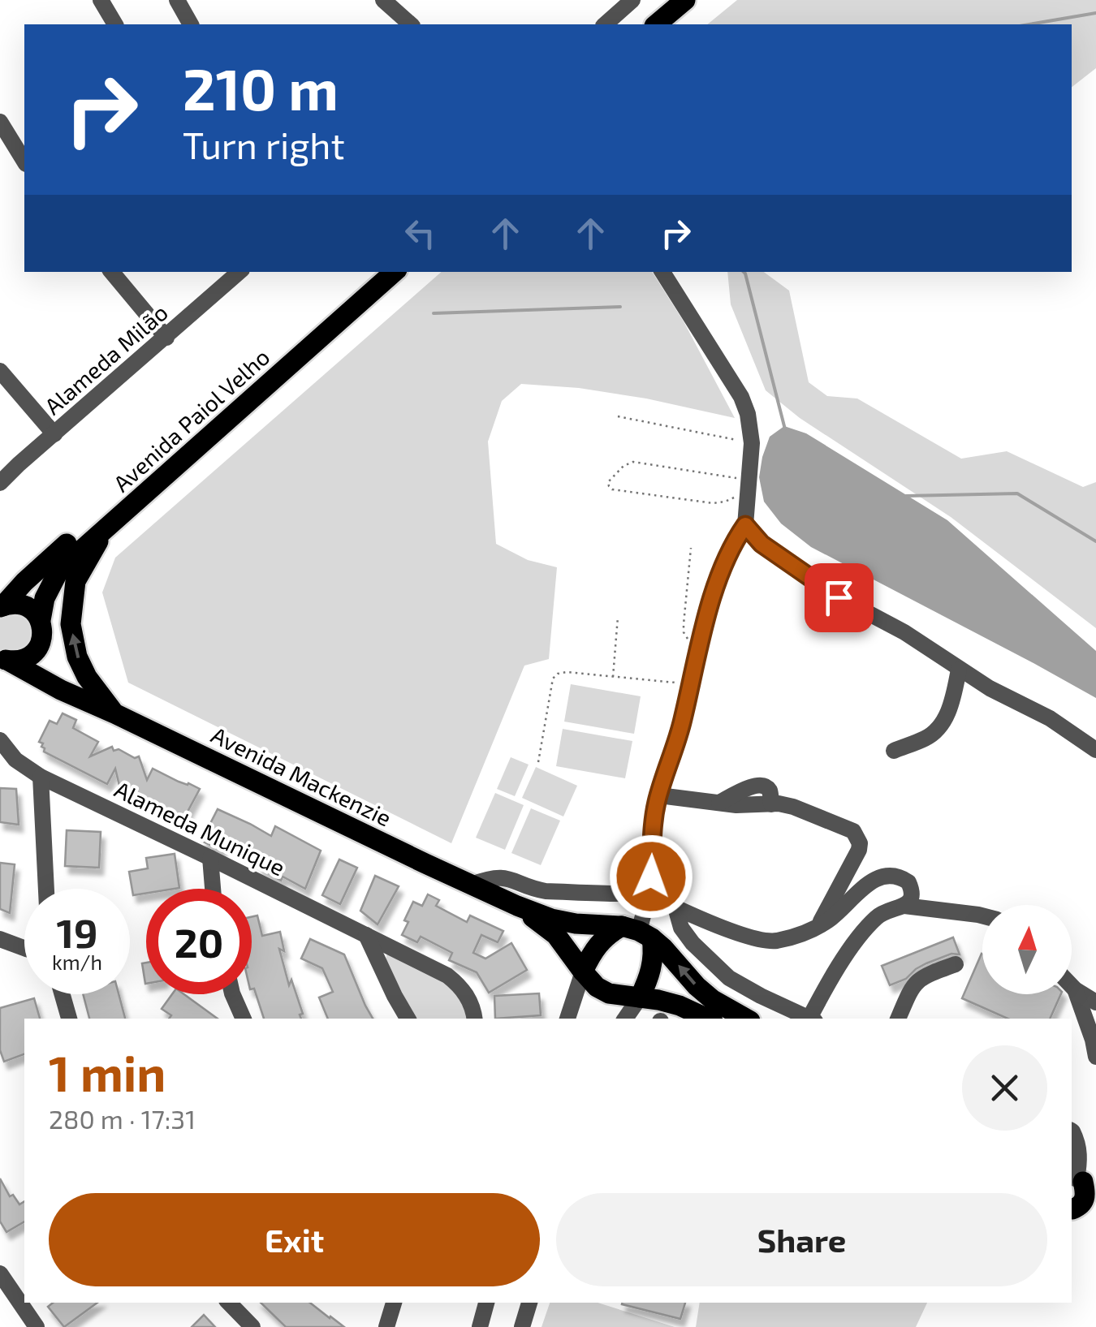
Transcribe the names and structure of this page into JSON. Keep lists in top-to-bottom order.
{
  "streets": {
    "main road": ["Avenida Paiol Velho", "Avenida Mackenzie"],
    "street": ["Alameda Milão", "Alameda Munique"]
  },
  "north": "top",
  "page": {
    "turn": ["210 m", "Turn right"],
    "speed": "19 km/h",
    "limit": "20",
    "heading": ["1 min", "280 m · 17:31"],
    "buttons": ["Exit", "Share"]
  }
}
